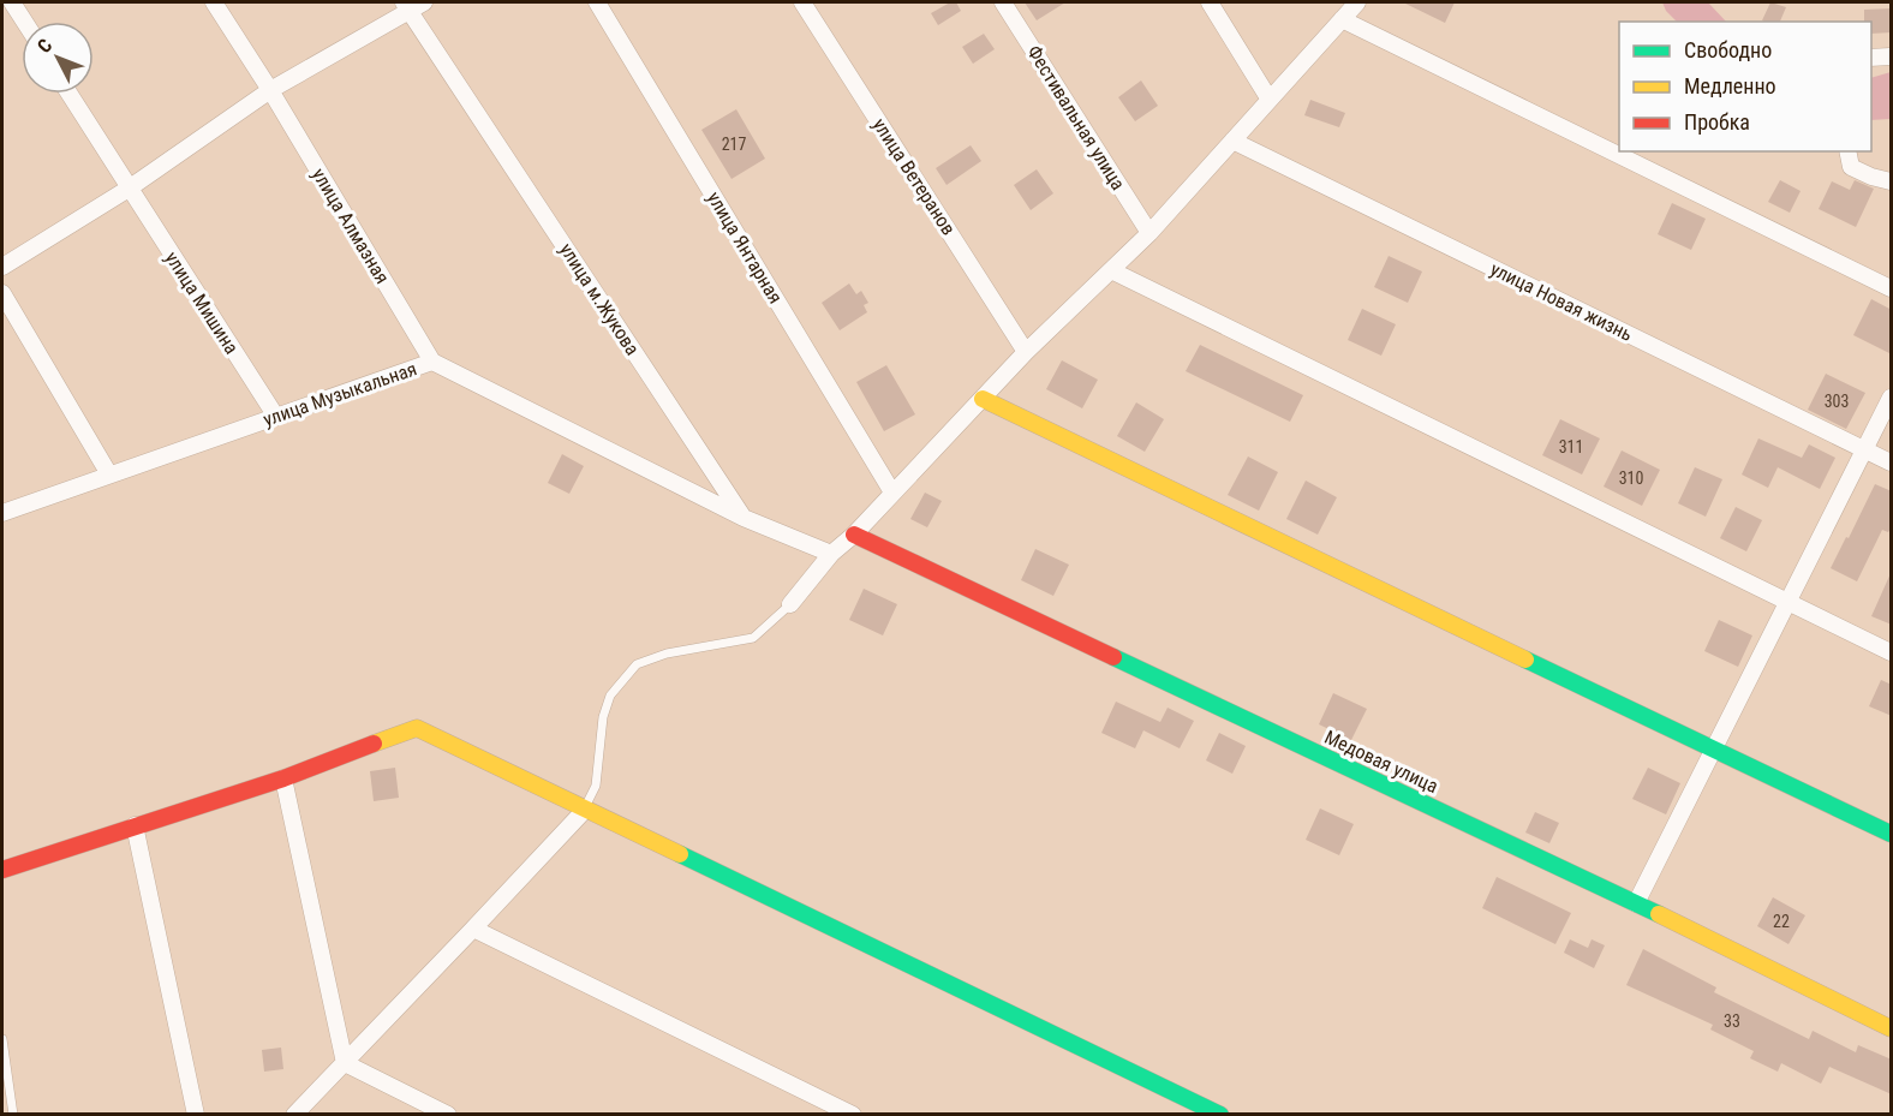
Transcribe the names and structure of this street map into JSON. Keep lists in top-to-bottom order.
{
  "streets": {
    "street": [
      "Фестивальная улица",
      "улица Ветеранов",
      "улица Алмазная",
      "улица Янтарная",
      "улица м.Жукова",
      "улица Новая жизнь",
      "улица Мишина",
      "улица Музыкальная",
      "Медовая улица"
    ]
  },
  "crossings": [
    ["улица Алмазная", "улица Музыкальная"],
    ["улица м.Жукова", "улица Музыкальная"],
    ["улица Мишина", "улица Музыкальная"]
  ],
  "house_numbers": [
    "217",
    "303",
    "311",
    "310",
    "22",
    "33"
  ],
  "legend": ["Свободно", "Медленно", "Пробка"],
  "north": "top left"
}
